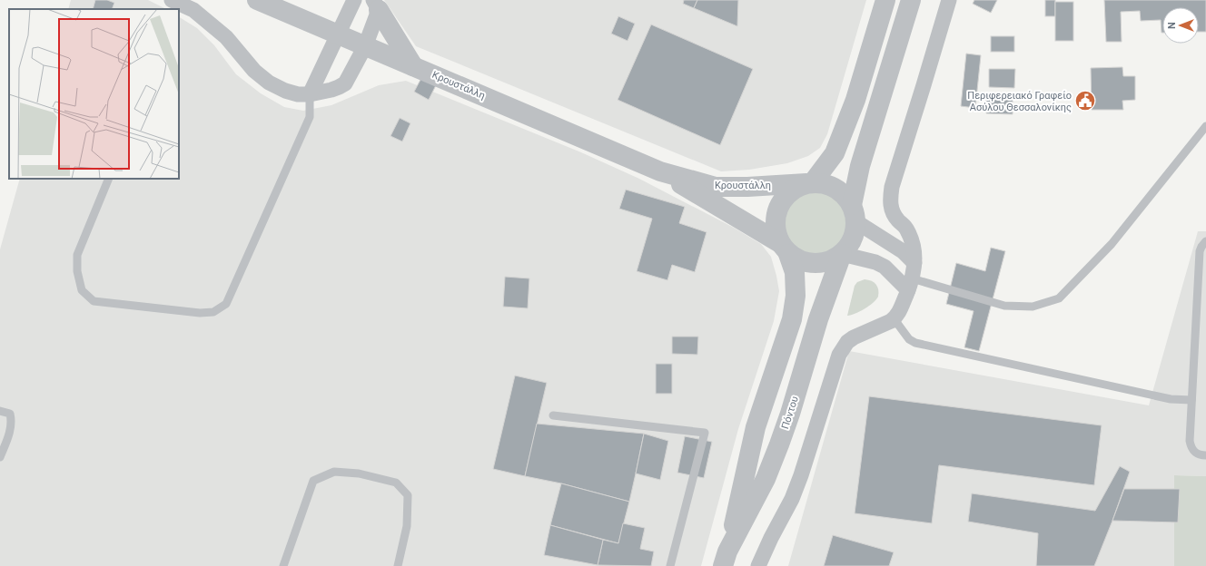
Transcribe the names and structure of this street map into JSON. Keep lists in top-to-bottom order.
{
  "streets": {
    "street": ["Κρουστάλλη", "Πόντου"]
  },
  "crossings": [
    ["Κρουστάλλη", "Πόντου"]
  ],
  "places": {
    "public building": ["Περιφερειακό Γραφείο Ασύλου Θεσσαλονίκης"]
  },
  "north": "left"
}
